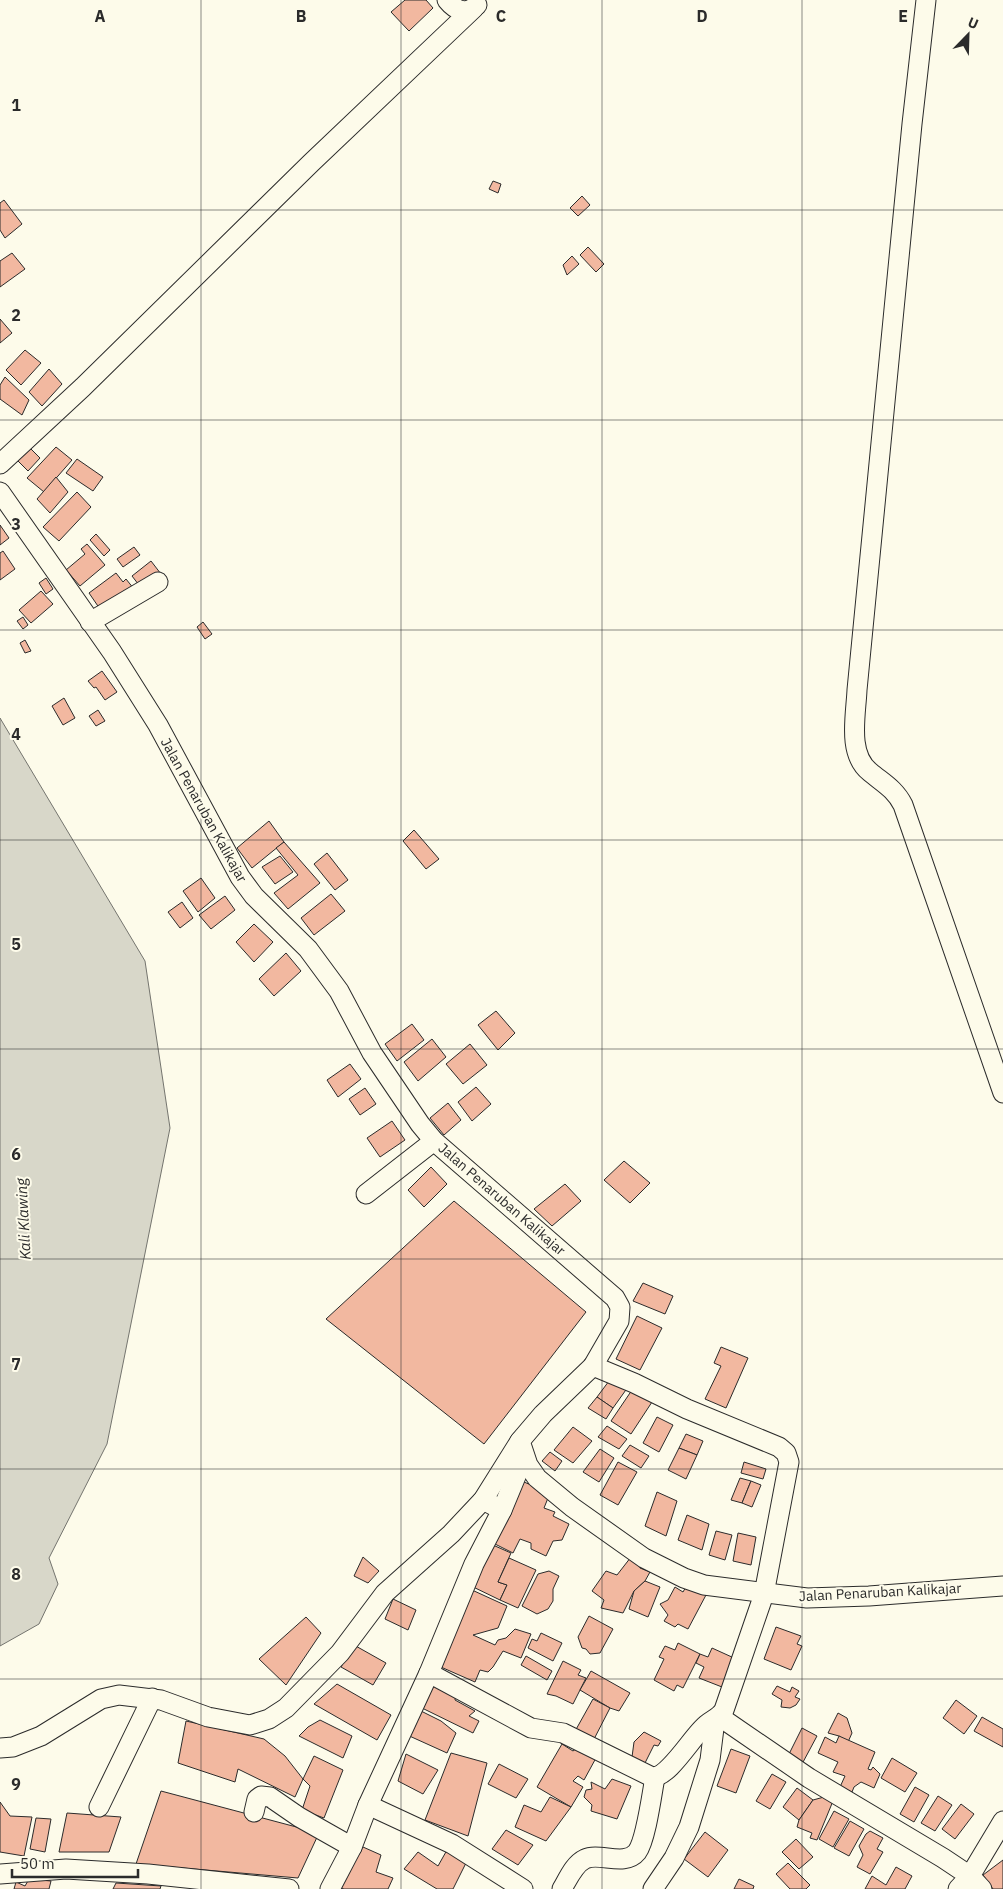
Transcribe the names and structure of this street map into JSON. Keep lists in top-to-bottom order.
{
  "streets": {
    "street": ["Jalan Penaruban Kalikajar"]
  },
  "water": ["Kali Klawing"],
  "scale_bar": "50 m",
  "north": "top right",
  "grid": {
    "columns": [
      "A",
      "B",
      "C",
      "D",
      "E"
    ],
    "rows": [
      "1",
      "2",
      "3",
      "4",
      "5",
      "6",
      "7",
      "8",
      "9"
    ]
  }
}
